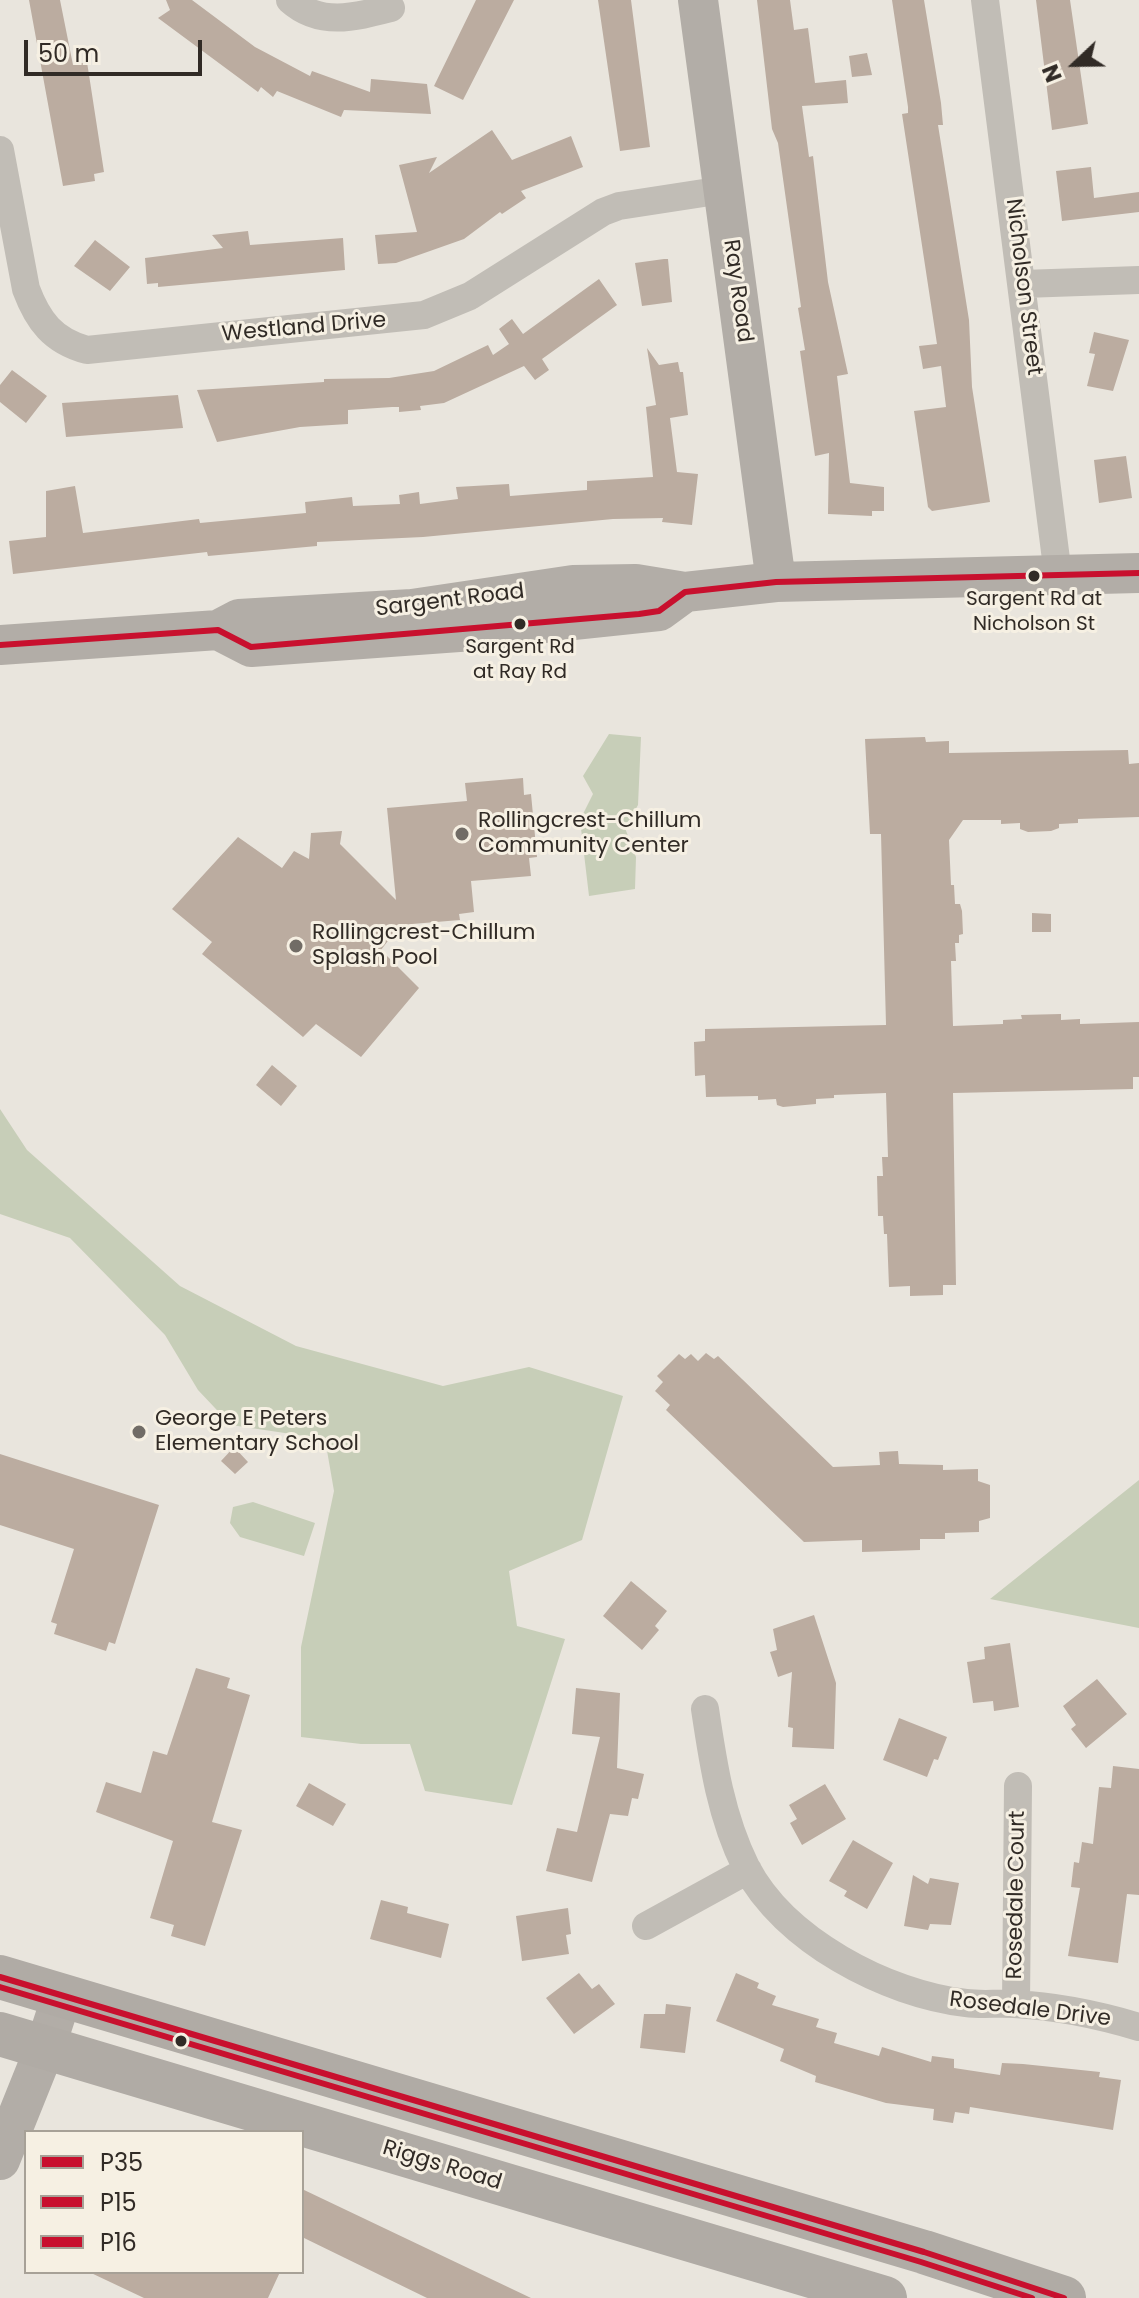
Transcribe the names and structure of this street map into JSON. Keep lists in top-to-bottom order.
{
  "streets": {
    "main road": ["Ray Road", "Sargent Road", "Riggs Road"],
    "street": [
      "Nicholson Street",
      "Westland Drive",
      "Rosedale Court",
      "Rosedale Drive"
    ]
  },
  "crossings": [
    ["Nicholson Street", "Sargent Road"],
    ["Ray Road", "Westland Drive"],
    ["Ray Road", "Sargent Road"],
    ["Rosedale Court", "Rosedale Drive"]
  ],
  "places": [
    "Sargent Rd at Nicholson St",
    "Sargent Rd at Ray Rd",
    "Rollingcrest-Chillum Community Center",
    "Rollingcrest-Chillum Splash Pool",
    "George E Peters Elementary School"
  ],
  "lines": ["transit line P35", "transit line P15", "transit line P16"],
  "legend": ["P35", "P15", "P16"],
  "scale_bar": "50 m",
  "north": "left"
}
